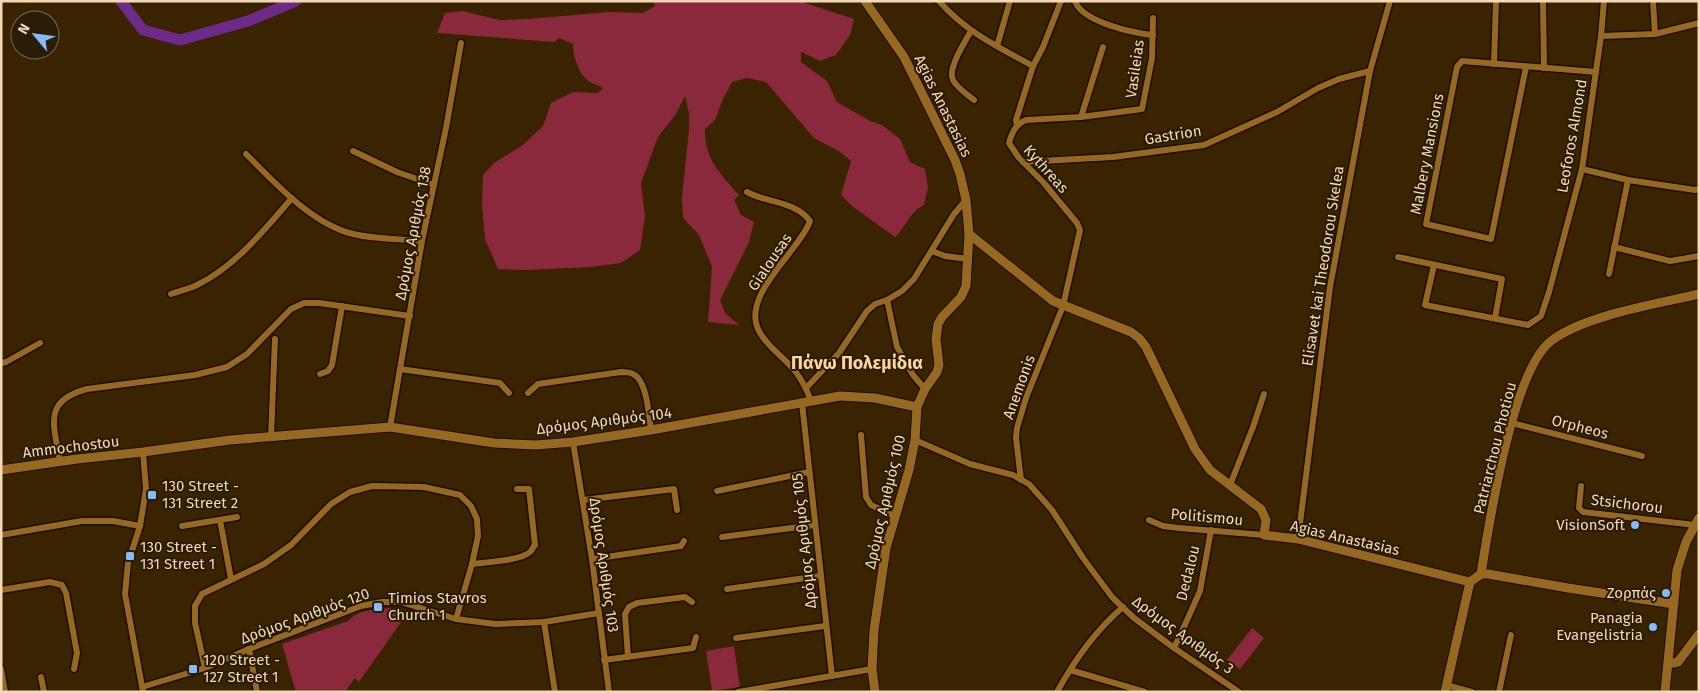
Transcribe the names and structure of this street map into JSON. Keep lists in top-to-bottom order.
{
  "streets": {
    "street": [
      "Vasileias",
      "Agias Anastasias",
      "Gastrion",
      "Leoforos Almond",
      "Malbery Mansions",
      "Kythreas",
      "Δρόμος Αριθμός 138",
      "Gialousas",
      "Elisavet kai Theodorou Skelea",
      "Anemonis",
      "Δρόμος Αριθμός 104",
      "Orpheos",
      "Ammochostou",
      "Patriarchou Photiou",
      "Δρόμος Αριθμός 100",
      "Stsichorou",
      "Politismou",
      "Δρόμος Αριθμός 105",
      "Δρόμος Αριθμός 103",
      "Dedalou",
      "Δρόμος Αριθμός 120",
      "Δρόμος Αριθμός 3"
    ]
  },
  "crossings": [
    ["Vasileias", "Kythreas"],
    ["Agias Anastasias", "Elisavet kai Theodorou Skelea"],
    ["Agias Anastasias", "Δρόμος Αριθμός 104"],
    ["Agias Anastasias", "Δρόμος Αριθμός 100"],
    ["Agias Anastasias", "Politismou"],
    ["Gastrion", "Kythreas"],
    ["Gastrion", "Elisavet kai Theodorou Skelea"],
    ["Leoforos Almond", "Malbery Mansions"],
    ["Kythreas", "Anemonis"],
    ["Δρόμος Αριθμός 138", "Δρόμος Αριθμός 104"],
    ["Gialousas", "Δρόμος Αριθμός 104"],
    ["Gialousas", "Δρόμος Αριθμός 105"],
    ["Anemonis", "Δρόμος Αριθμός 3"],
    ["Δρόμος Αριθμός 104", "Ammochostou"],
    ["Δρόμος Αριθμός 104", "Δρόμος Αριθμός 100"],
    ["Δρόμος Αριθμός 104", "Δρόμος Αριθμός 105"],
    ["Δρόμος Αριθμός 104", "Δρόμος Αριθμός 103"],
    ["Orpheos", "Patriarchou Photiou"],
    ["Politismou", "Dedalou"],
    ["Δρόμος Αριθμός 103", "Δρόμος Αριθμός 120"],
    ["Dedalou", "Δρόμος Αριθμός 3"]
  ],
  "districts": ["Πάνω Πολεμίδια"],
  "places": {
    "transit": [
      "130 Street - 131 Street 2",
      "130 Street - 131 Street 1",
      "Timios Stavros Church 1",
      "120 Street - 127 Street 1"
    ],
    "other": ["VisionSoft", "Ζορπάς", "Panagia Evangelistria"]
  },
  "north": "top left"
}
